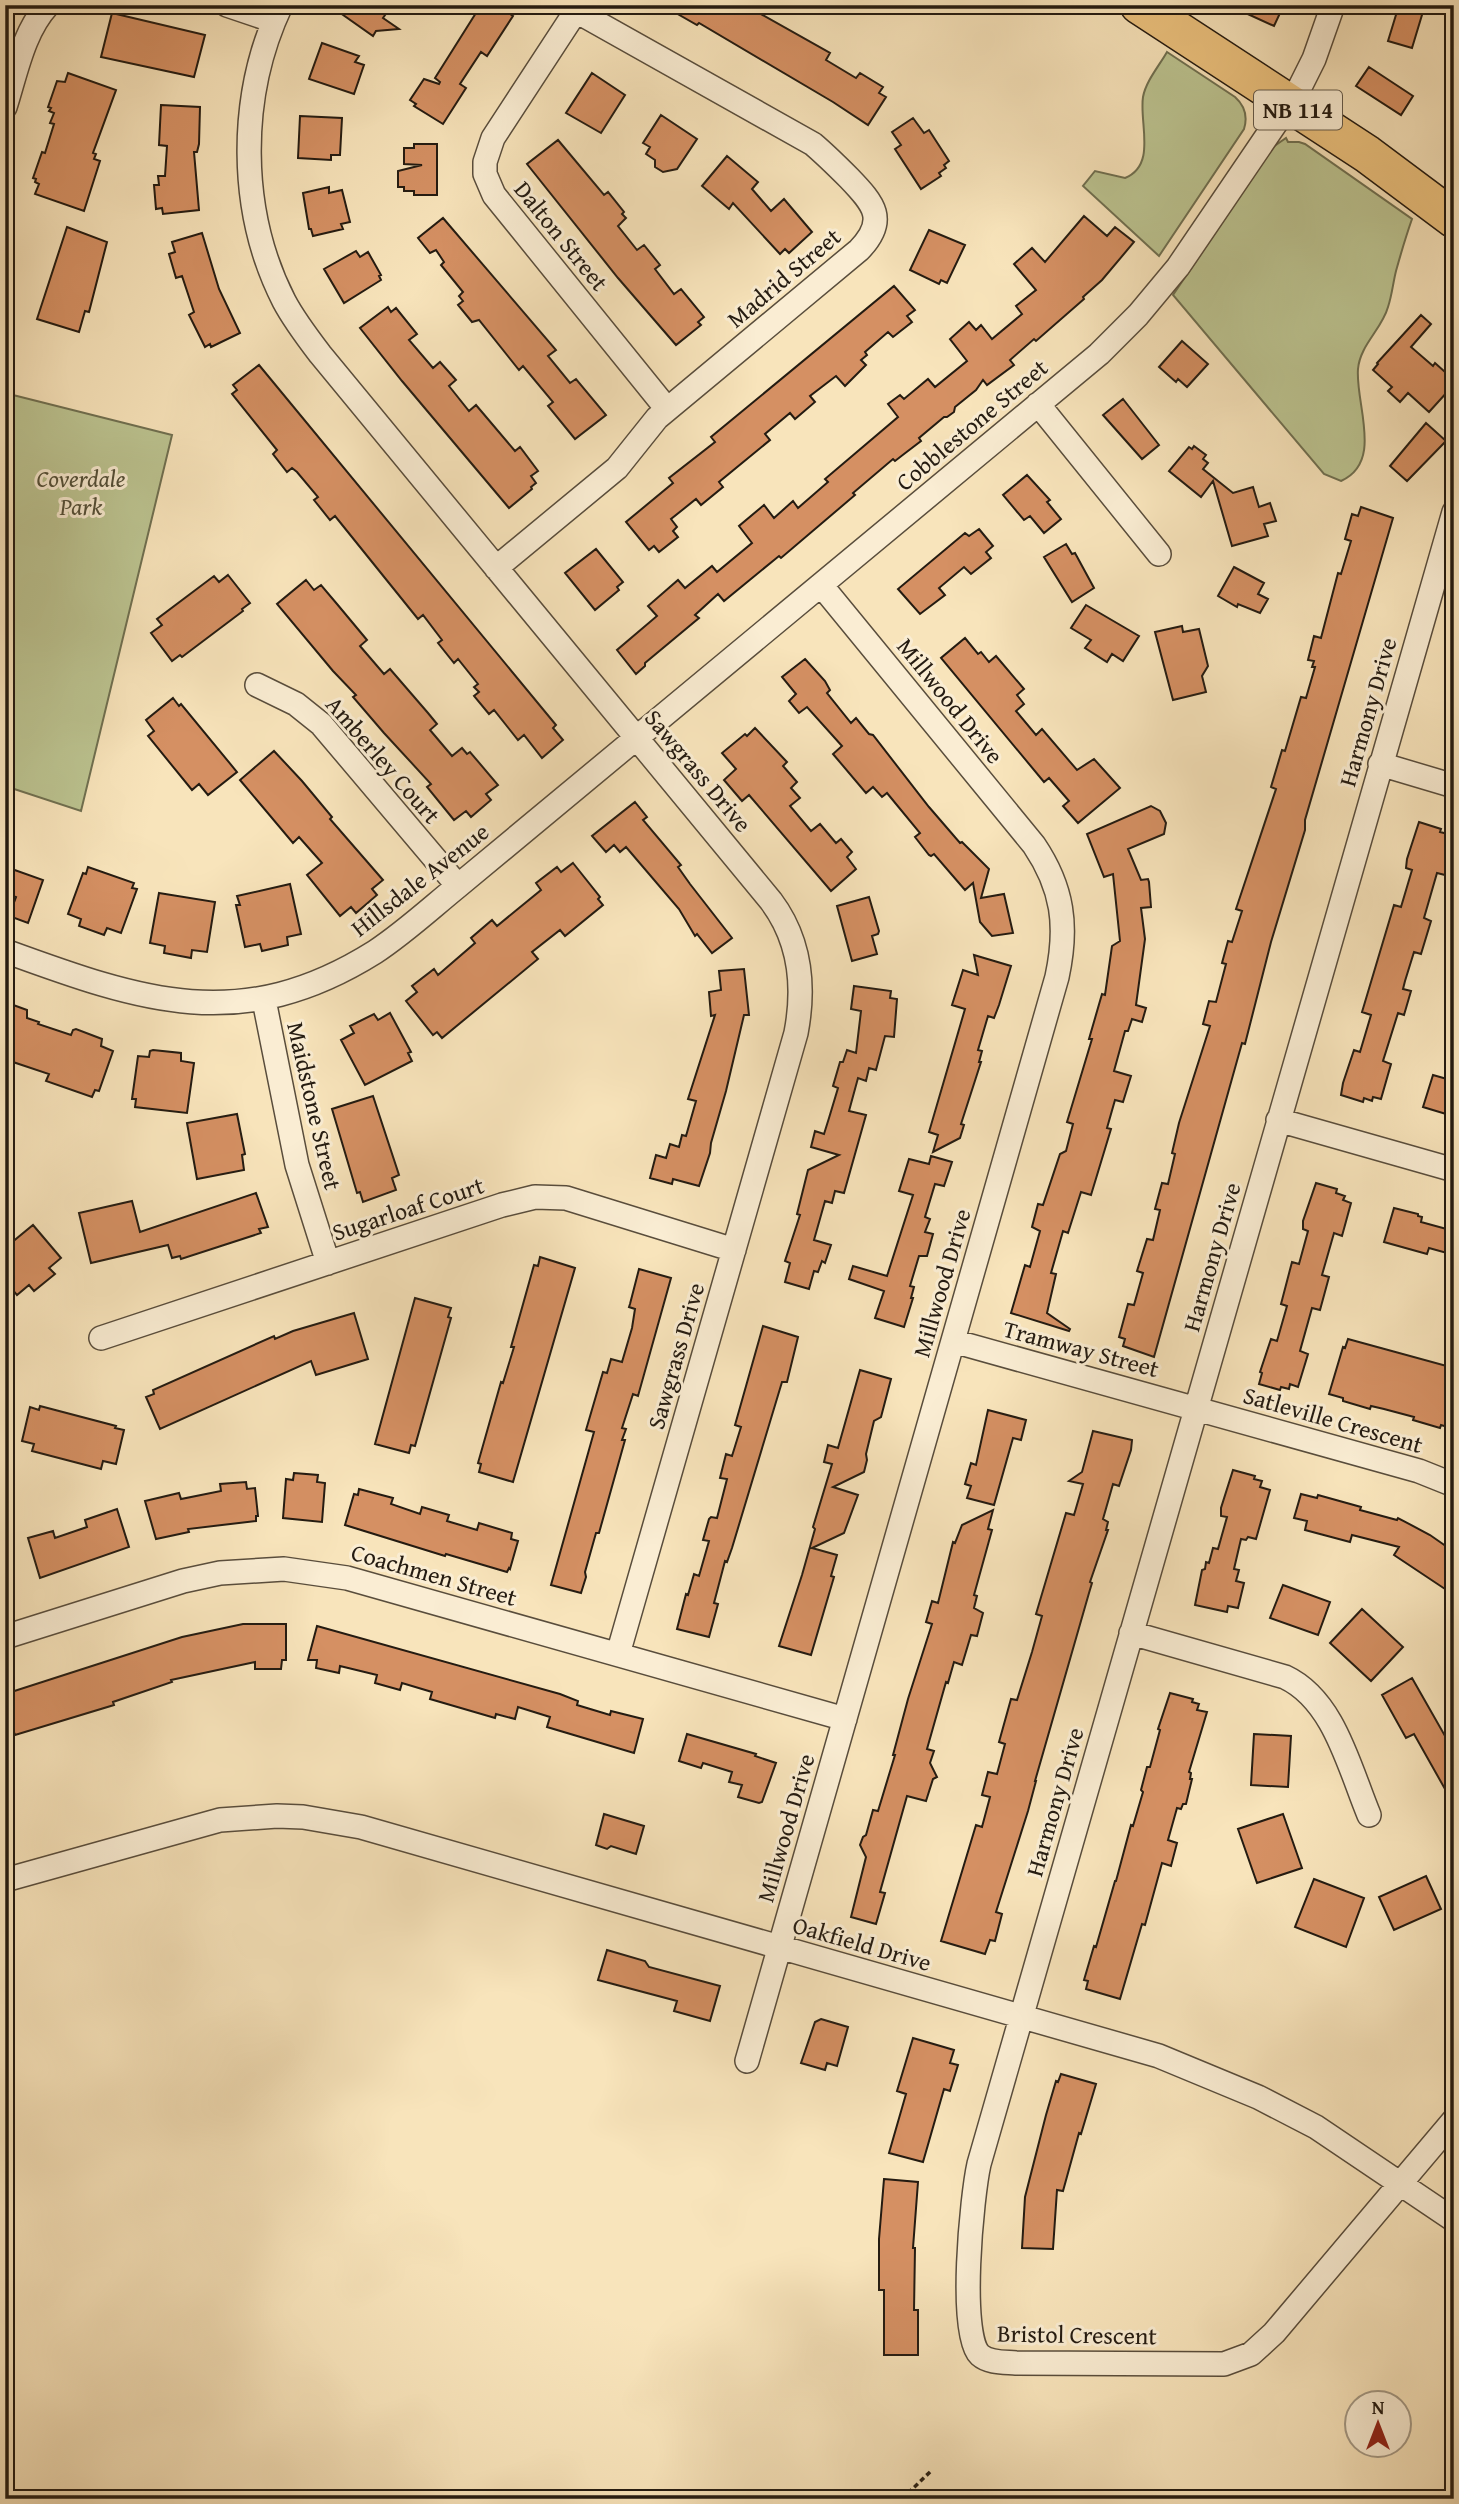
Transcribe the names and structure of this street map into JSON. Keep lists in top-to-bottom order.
{
  "streets": {
    "main road": ["NB 114"],
    "street": [
      "Dalton Street",
      "Madrid Street",
      "Cobblestone Street",
      "Millwood Drive",
      "Harmony Drive",
      "Amberley Court",
      "Sawgrass Drive",
      "Hillsdale Avenue",
      "Maidstone Street",
      "Sugarloaf Court",
      "Tramway Street",
      "Satleville Crescent",
      "Coachmen Street",
      "Oakfield Drive",
      "Bristol Crescent"
    ]
  },
  "crossings": [
    ["NB 114", "Cobblestone Street"],
    ["Dalton Street", "Madrid Street"],
    ["Madrid Street", "Sawgrass Drive"],
    ["Cobblestone Street", "Millwood Drive"],
    ["Cobblestone Street", "Sawgrass Drive"],
    ["Cobblestone Street", "Hillsdale Avenue"],
    ["Millwood Drive", "Tramway Street"],
    ["Millwood Drive", "Coachmen Street"],
    ["Millwood Drive", "Oakfield Drive"],
    ["Harmony Drive", "Tramway Street"],
    ["Harmony Drive", "Satleville Crescent"],
    ["Harmony Drive", "Oakfield Drive"],
    ["Harmony Drive", "Bristol Crescent"],
    ["Amberley Court", "Hillsdale Avenue"],
    ["Sawgrass Drive", "Hillsdale Avenue"],
    ["Sawgrass Drive", "Sugarloaf Court"],
    ["Sawgrass Drive", "Coachmen Street"],
    ["Hillsdale Avenue", "Maidstone Street"],
    ["Maidstone Street", "Sugarloaf Court"],
    ["Tramway Street", "Satleville Crescent"],
    ["Oakfield Drive", "Bristol Crescent"]
  ],
  "parks": ["Coverdale Park"],
  "north": "top"
}
